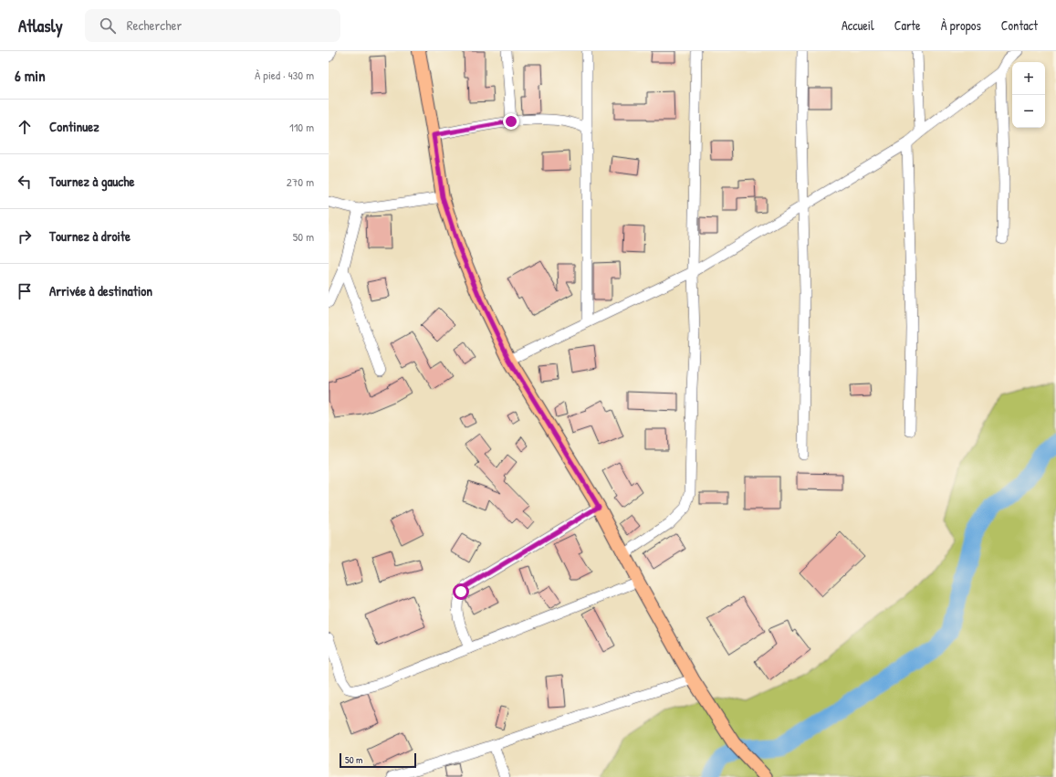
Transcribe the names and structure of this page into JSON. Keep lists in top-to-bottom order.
{
  "scale_bar": "50 m",
  "page": {
    "header": "Atlasly",
    "search": "Rechercher",
    "nav": [
      "Accueil",
      "Carte",
      "À propos",
      "Contact"
    ],
    "heading": ["6 min", "À pied · 430 m"],
    "map_buttons": ["+", "−"],
    "list": [
      ["Continuez", "110 m"],
      ["Tournez à gauche", "270 m"],
      ["Tournez à droite", "50 m"],
      "Arrivée à destination"
    ],
    "scale": "50 m"
  }
}
